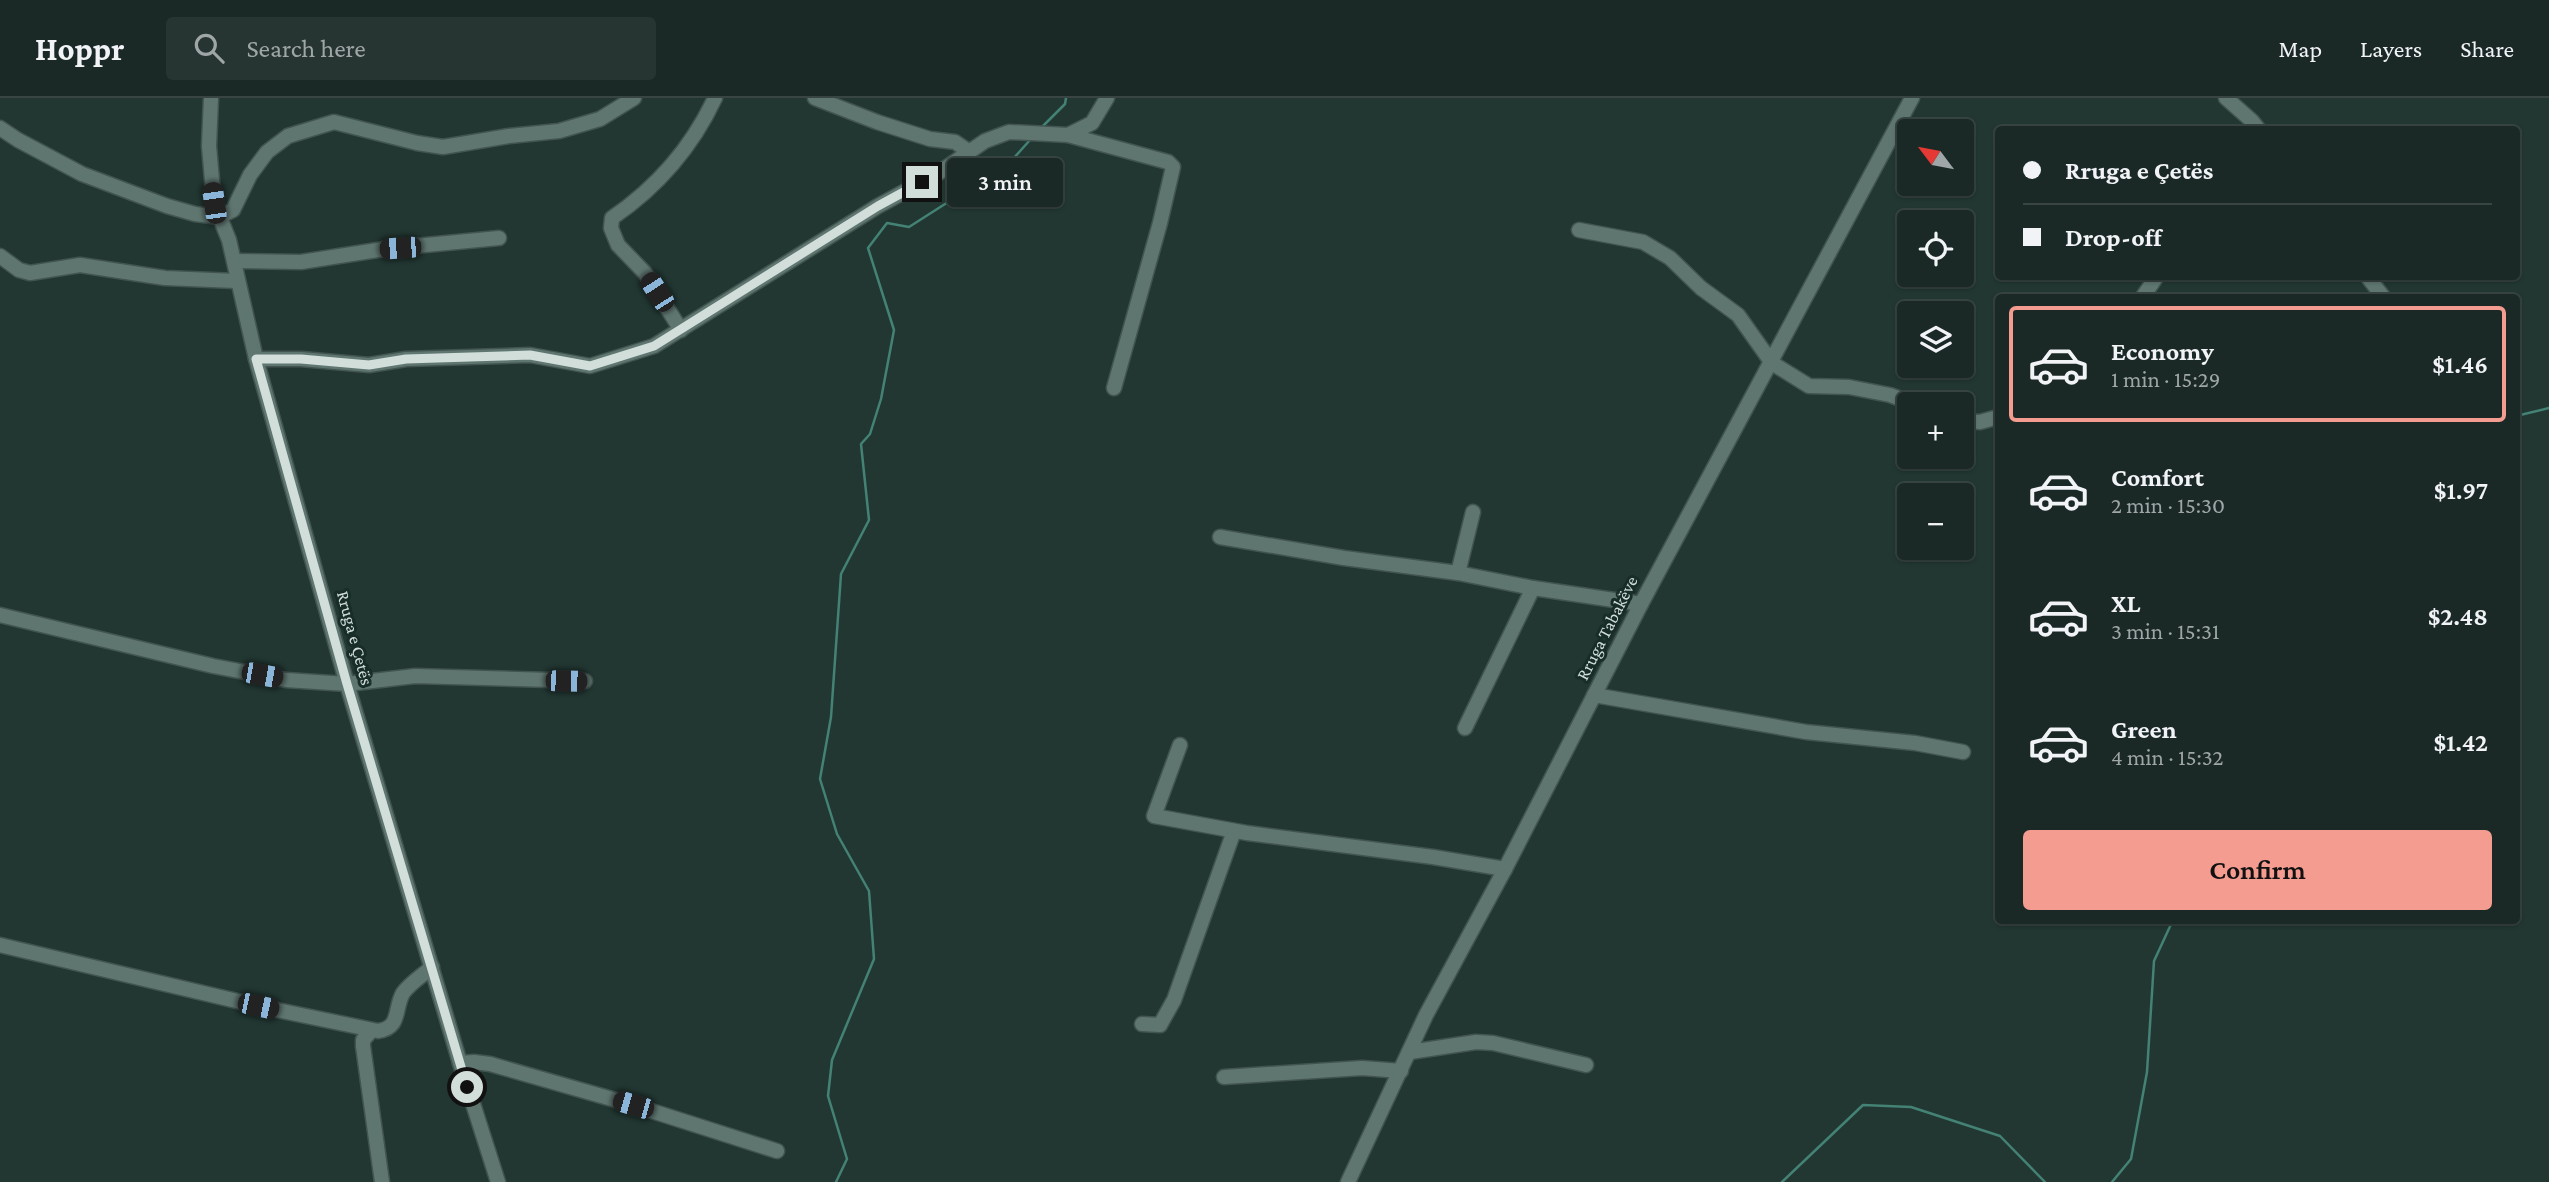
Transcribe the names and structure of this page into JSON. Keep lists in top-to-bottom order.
{
  "streets": {
    "street": ["Rruga Tabakëve", "Rruga e Çetës"]
  },
  "north": "top left",
  "page": {
    "header": "Hoppr",
    "search": "Search here",
    "nav": ["Map", "Layers", "Share"],
    "map_buttons": ["+", "−"],
    "banner": ["Rruga e Çetës", "Drop-off"],
    "bubble": "3 min",
    "list": [
      {
        "name": "Economy",
        "note": "1 min · 15:29",
        "value": "$1.46"
      },
      {
        "name": "Comfort",
        "note": "2 min · 15:30",
        "value": "$1.97"
      },
      {
        "name": "XL",
        "note": "3 min · 15:31",
        "value": "$2.48"
      },
      {
        "name": "Green",
        "note": "4 min · 15:32",
        "value": "$1.42"
      }
    ],
    "buttons": "Confirm"
  }
}
